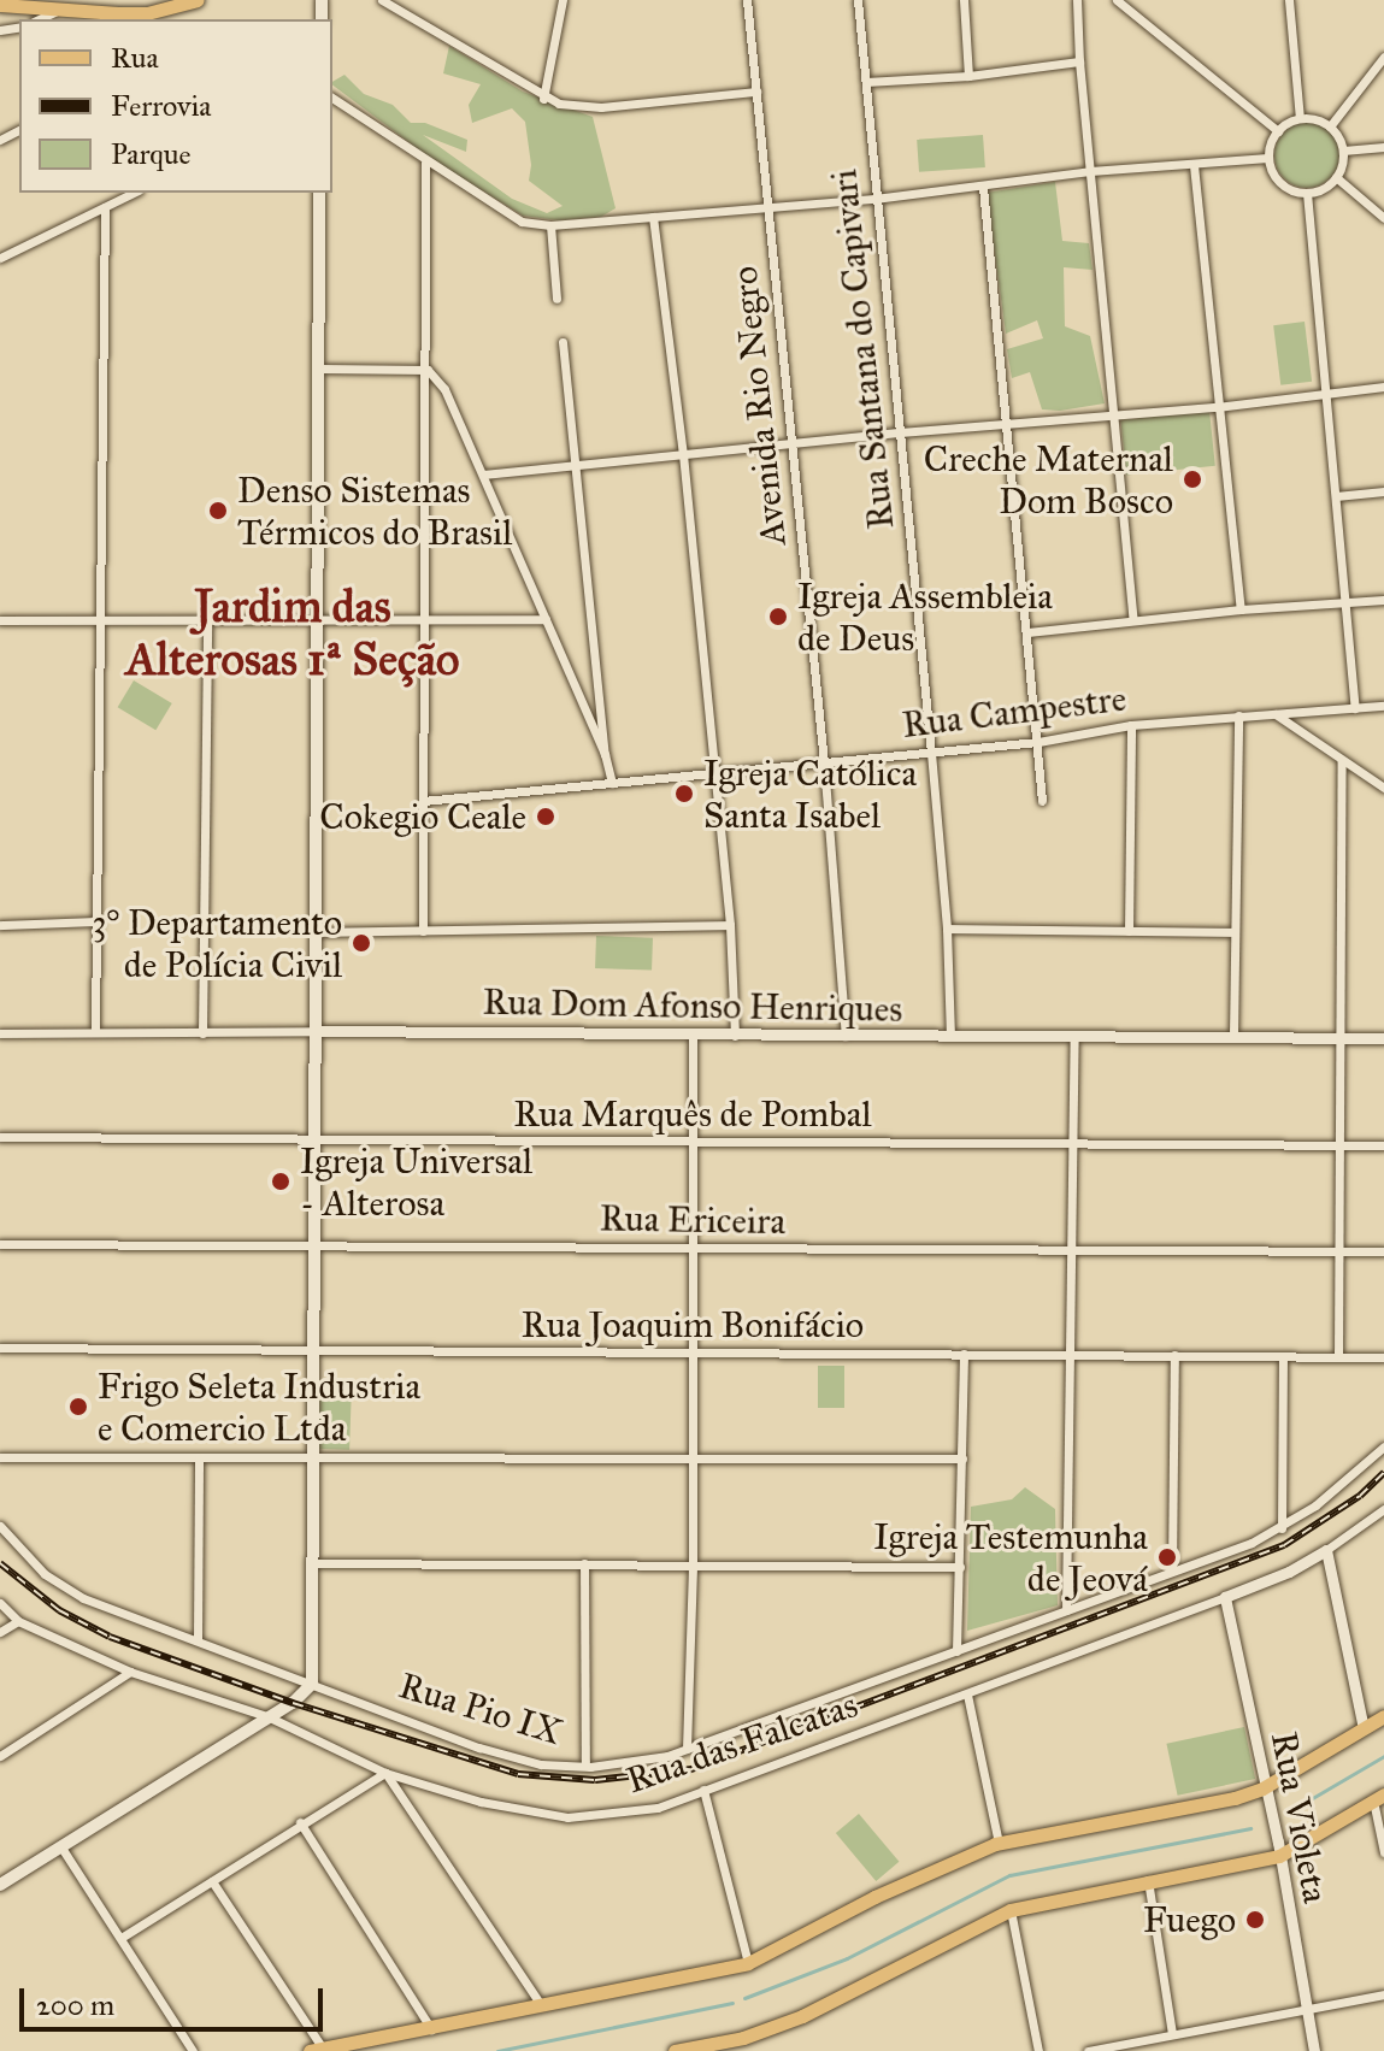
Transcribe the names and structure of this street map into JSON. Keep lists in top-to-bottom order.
{
  "streets": {
    "street": [
      "Rua Santana do Capivari",
      "Avenida Rio Negro",
      "Rua Campestre",
      "Rua Dom Afonso Henriques",
      "Rua Marquês de Pombal",
      "Rua Ericeira",
      "Rua Joaquim Bonifácio",
      "Rua Pio IX",
      "Rua das Falcatas",
      "Rua Violeta"
    ]
  },
  "crossings": [
    ["Rua Santana do Capivari", "Rua Campestre"],
    ["Rua Santana do Capivari", "Rua Dom Afonso Henriques"],
    ["Avenida Rio Negro", "Rua Campestre"],
    ["Avenida Rio Negro", "Rua Dom Afonso Henriques"],
    ["Rua das Falcatas", "Rua Violeta"]
  ],
  "districts": ["Jardim das Alterosas 1ª Seção"],
  "places": [
    "Creche Maternal Dom Bosco",
    "Denso Sistemas Térmicos do Brasil",
    "Igreja Assembleia de Deus",
    "Igreja Católica Santa Isabel",
    "Cokegio Ceale",
    "3° Departamento de Polícia Civil",
    "Igreja Universal - Alterosa",
    "Frigo Seleta Industria e Comercio Ltda",
    "Igreja Testemunha de Jeová",
    "Fuego"
  ],
  "legend": ["Rua", "Ferrovia", "Parque"],
  "scale_bar": "200 m"
}
